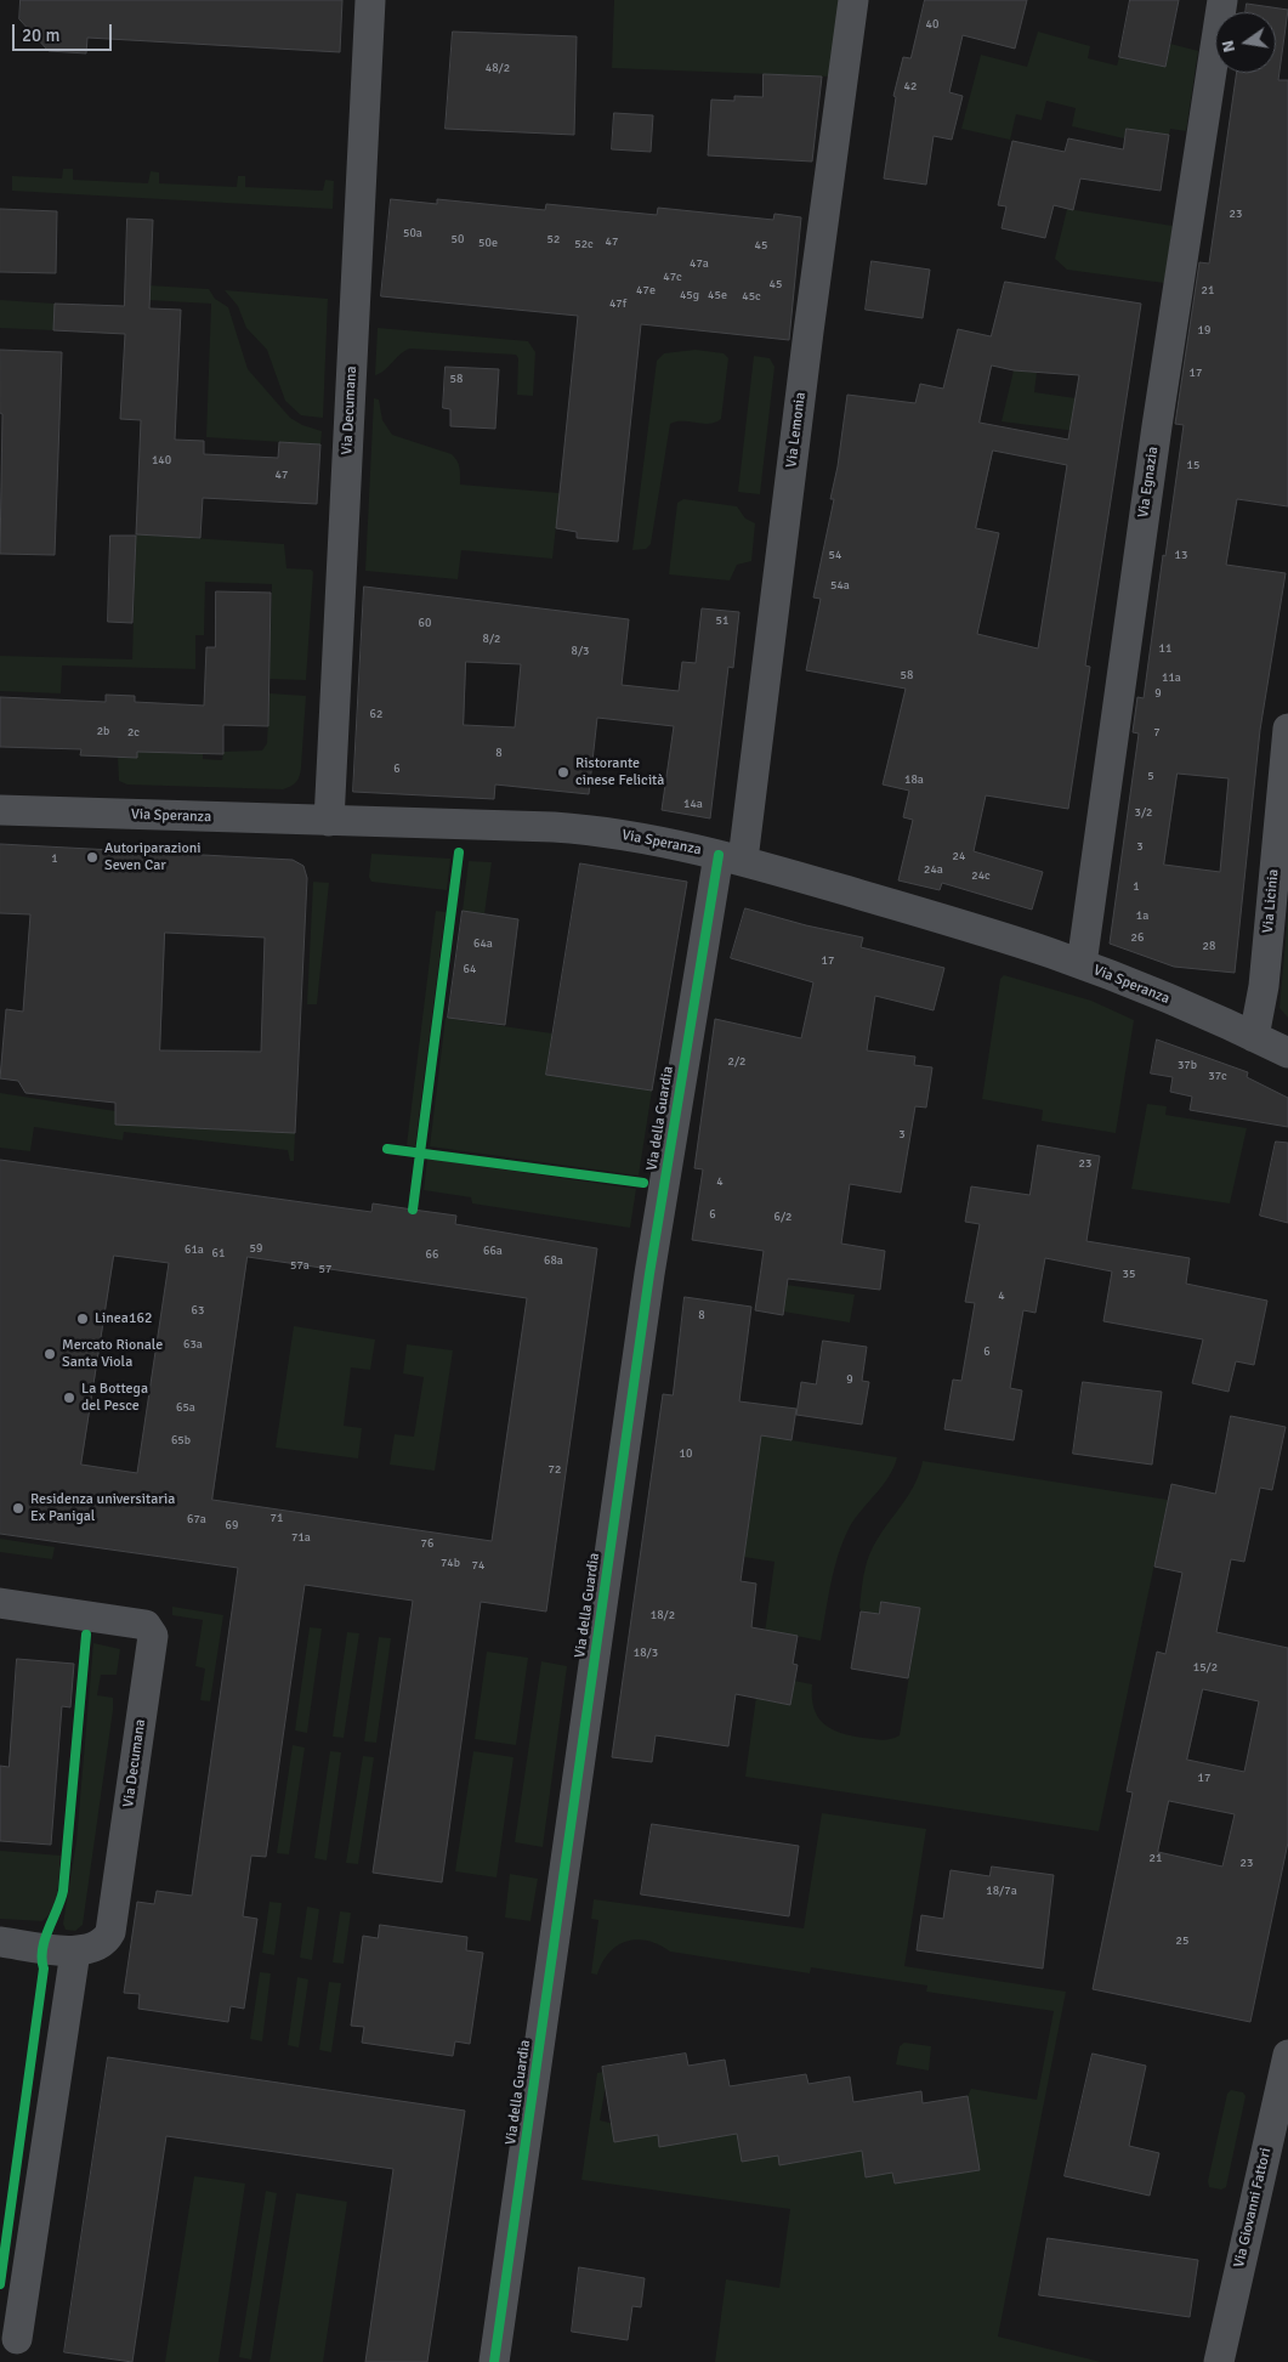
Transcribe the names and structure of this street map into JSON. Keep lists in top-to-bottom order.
{
  "streets": {
    "street": [
      "Via Decumana",
      "Via Lemonia",
      "Via Egnazia",
      "Via Speranza",
      "Via Licinia",
      "Via della Guardia",
      "Via Giovanni Fattori"
    ]
  },
  "crossings": [
    ["Via Decumana", "Via Speranza"],
    ["Via Lemonia", "Via Speranza"],
    ["Via Lemonia", "Via della Guardia"],
    ["Via Egnazia", "Via Speranza"],
    ["Via Speranza", "Via Licinia"],
    ["Via Speranza", "Via della Guardia"]
  ],
  "places": [
    "Ristorante cinese Felicità",
    "Autoriparazioni Seven Car",
    "Linea162",
    "Mercato Rionale Santa Viola",
    "La Bottega del Pesce",
    "Residenza universitaria Ex Panigal"
  ],
  "house_numbers": [
    "40",
    "48/2",
    "42",
    "23",
    "50a",
    "50",
    "52",
    "47",
    "50e",
    "52c",
    "45",
    "47a",
    "47c",
    "45",
    "47e",
    "21",
    "45g",
    "45e",
    "45c",
    "47f",
    "19",
    "17",
    "58",
    "140",
    "15",
    "47",
    "54",
    "13",
    "54a",
    "51",
    "60",
    "8/2",
    "11",
    "8/3",
    "58",
    "11a",
    "9",
    "62",
    "2b",
    "2c",
    "7",
    "8",
    "6",
    "5",
    "18a",
    "14a",
    "3/2",
    "3",
    "24",
    "1",
    "24a",
    "24c",
    "1",
    "1a",
    "26",
    "64a",
    "28",
    "17",
    "64",
    "2/2",
    "37b",
    "37c",
    "3",
    "23",
    "4",
    "6",
    "6/2",
    "59",
    "61a",
    "66a",
    "61",
    "66",
    "68a",
    "57a",
    "57",
    "35",
    "4",
    "63",
    "8",
    "63a",
    "6",
    "9",
    "65a",
    "65b",
    "10",
    "72",
    "71",
    "67a",
    "69",
    "71a",
    "76",
    "74b",
    "74",
    "18/2",
    "18/3",
    "15/2",
    "17",
    "21",
    "23",
    "18/7a",
    "25"
  ],
  "scale_bar": "20 m",
  "north": "left"
}
